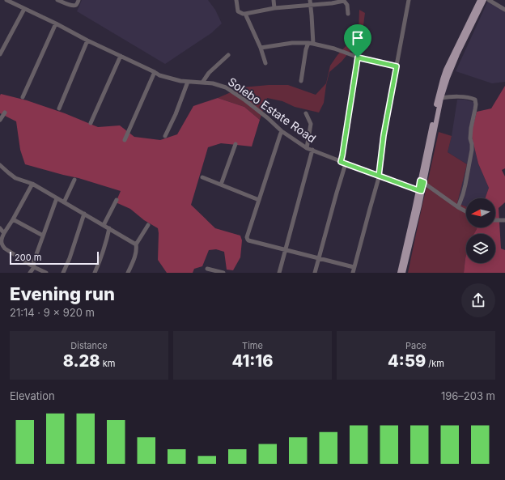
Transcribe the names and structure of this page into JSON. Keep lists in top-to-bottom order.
{
  "streets": {
    "street": ["Solebo Estate Road"]
  },
  "scale_bar": "200 m",
  "north": "left",
  "page": {
    "scale": "200 m",
    "heading": ["Evening run", "21:14 · 9 × 920 m"],
    "stats": [
      ["Distance", "8.28 km"],
      ["Time", "41:16"],
      ["Pace", "4:59 /km"]
    ],
    "chart": ["Elevation", "196–203 m"]
  }
}
